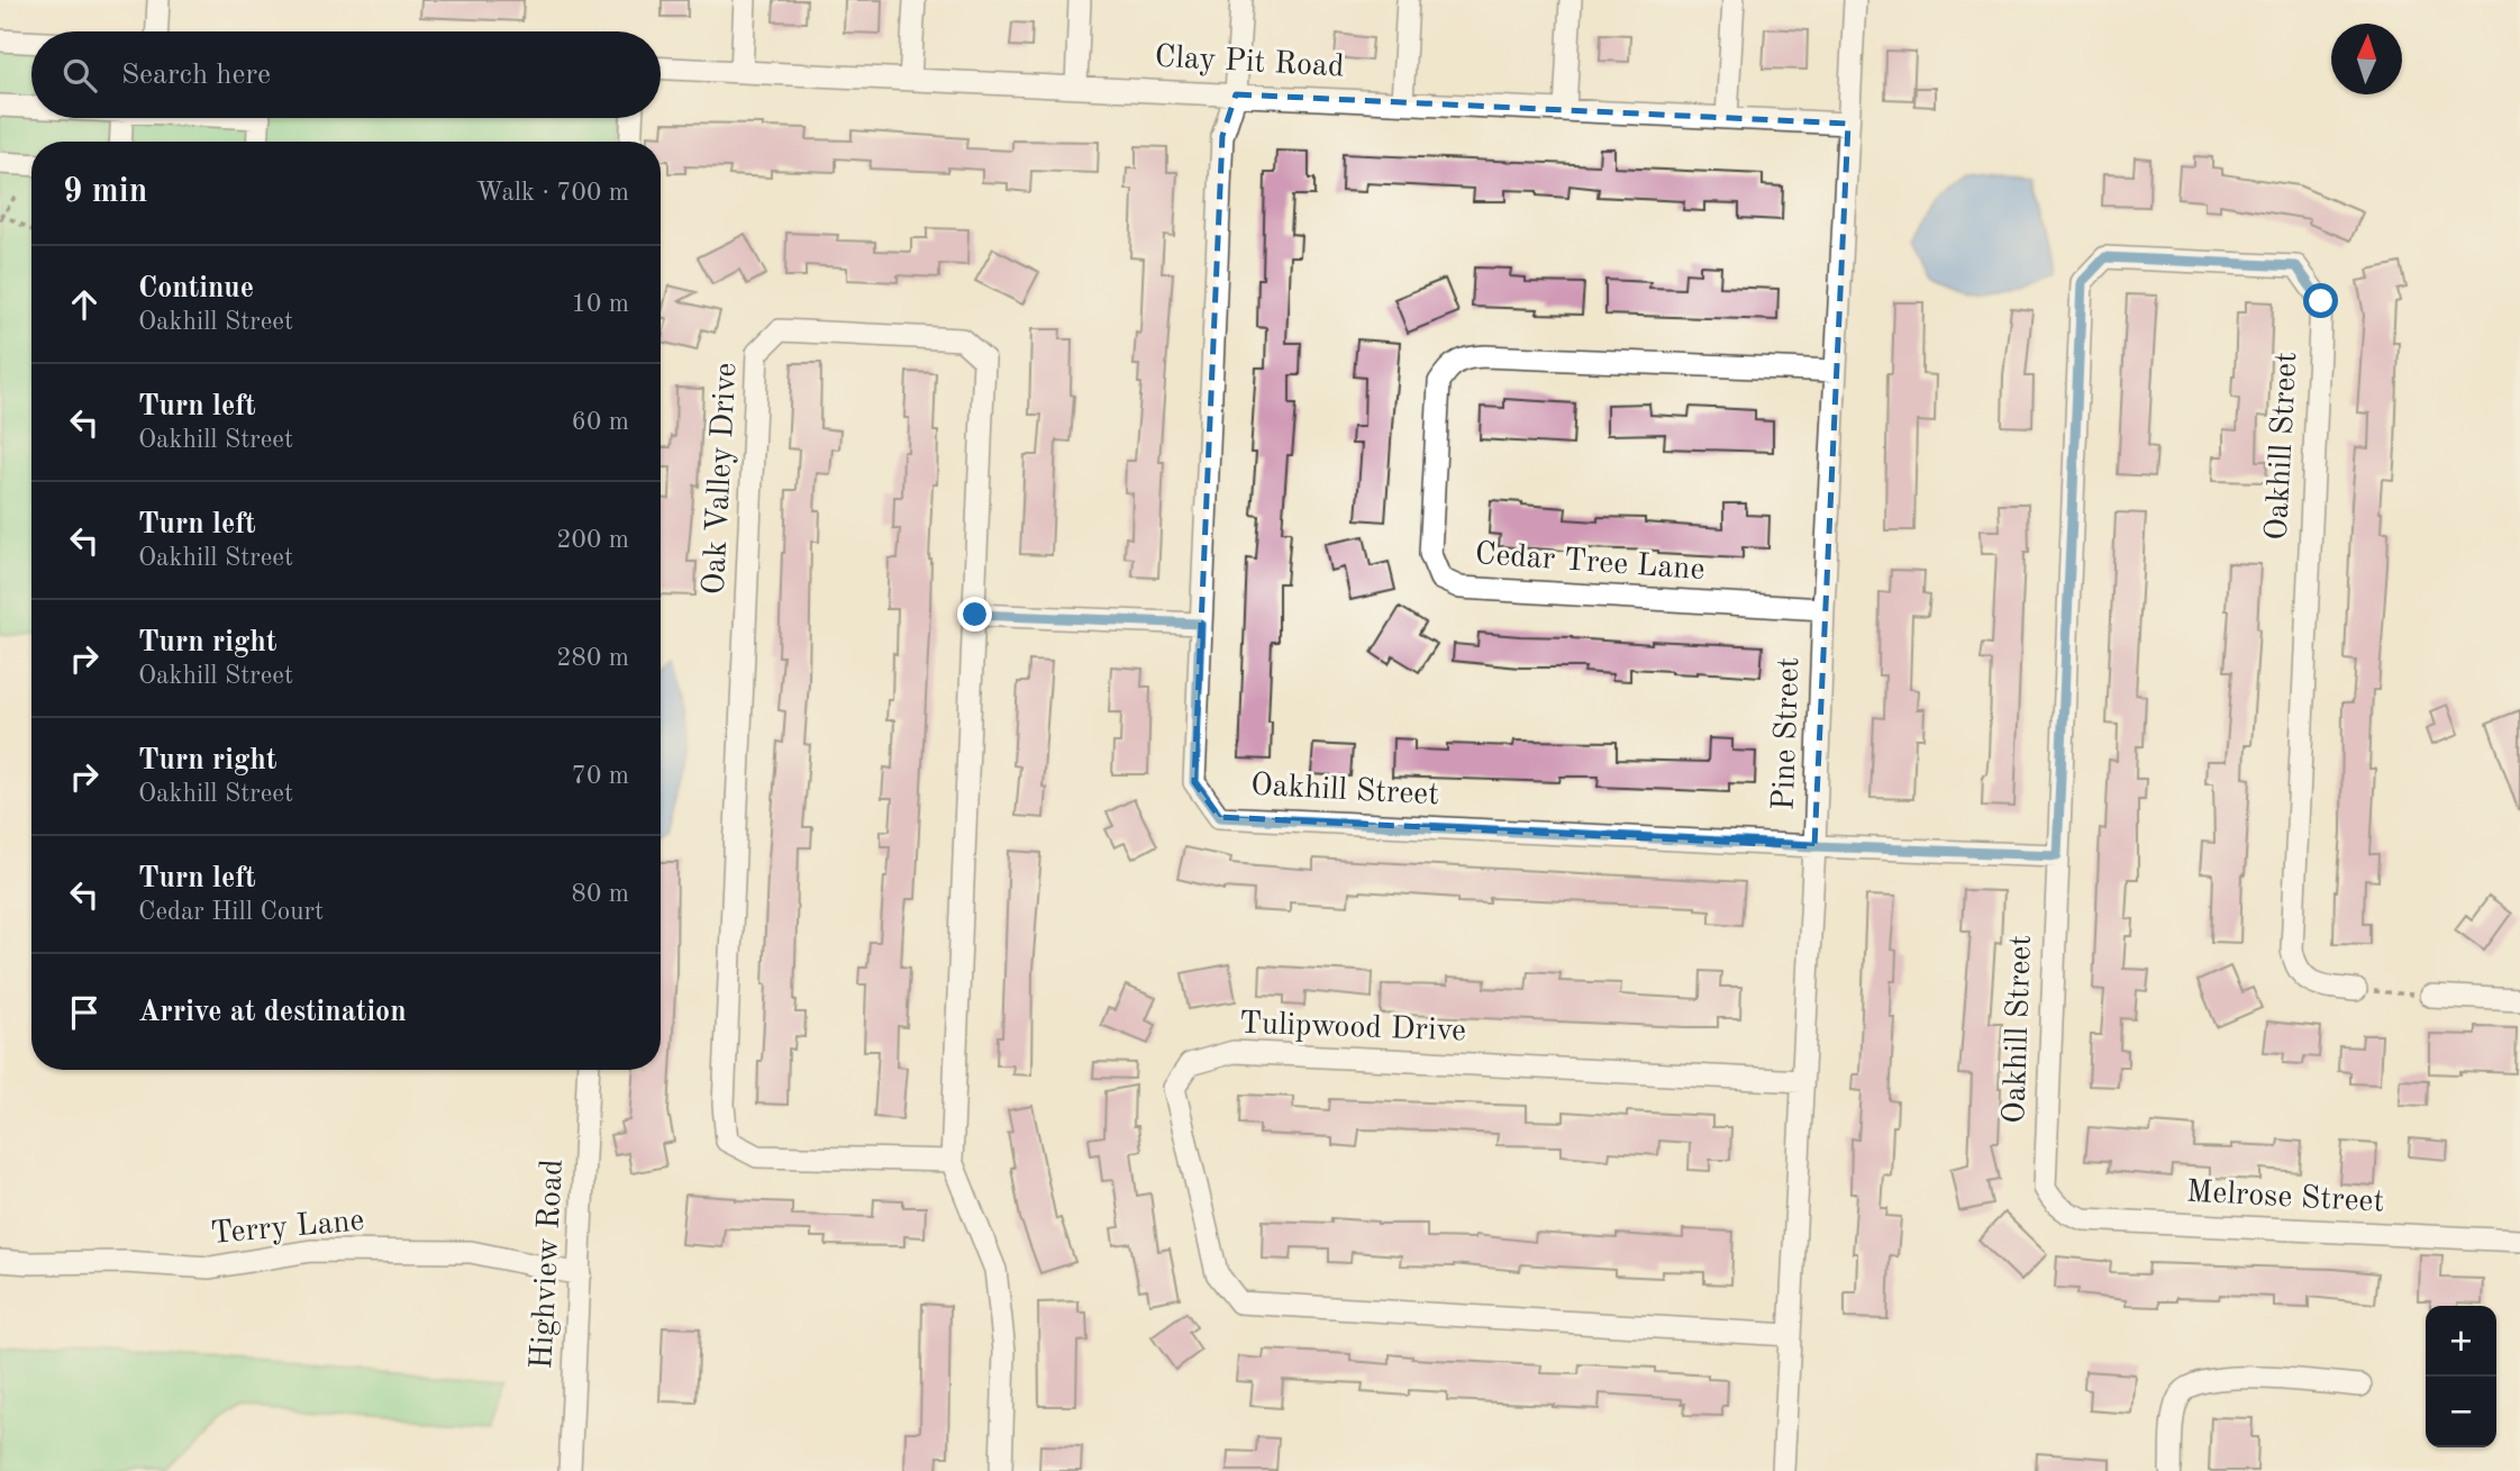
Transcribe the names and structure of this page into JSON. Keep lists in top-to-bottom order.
{
  "streets": {
    "street": [
      "Clay Pit Road",
      "Oakhill Street",
      "Oak Valley Drive",
      "Cedar Tree Lane",
      "Pine Street",
      "Tulipwood Drive",
      "Melrose Street",
      "Terry Lane",
      "Highview Road"
    ]
  },
  "crossings": [
    ["Clay Pit Road", "Oakhill Street"],
    ["Clay Pit Road", "Pine Street"],
    ["Oakhill Street", "Pine Street"],
    ["Oakhill Street", "Melrose Street"],
    ["Cedar Tree Lane", "Pine Street"],
    ["Pine Street", "Tulipwood Drive"],
    ["Terry Lane", "Highview Road"]
  ],
  "north": "top",
  "page": {
    "search": "Search here",
    "heading": ["9 min", "Walk · 700 m"],
    "list": [
      ["Continue", "Oakhill Street", "10 m"],
      ["Turn left", "Oakhill Street", "60 m"],
      ["Turn left", "Oakhill Street", "200 m"],
      ["Turn right", "Oakhill Street", "280 m"],
      ["Turn right", "Oakhill Street", "70 m"],
      ["Turn left", "Cedar Hill Court", "80 m"],
      "Arrive at destination"
    ],
    "map_buttons": ["+", "−"]
  }
}
